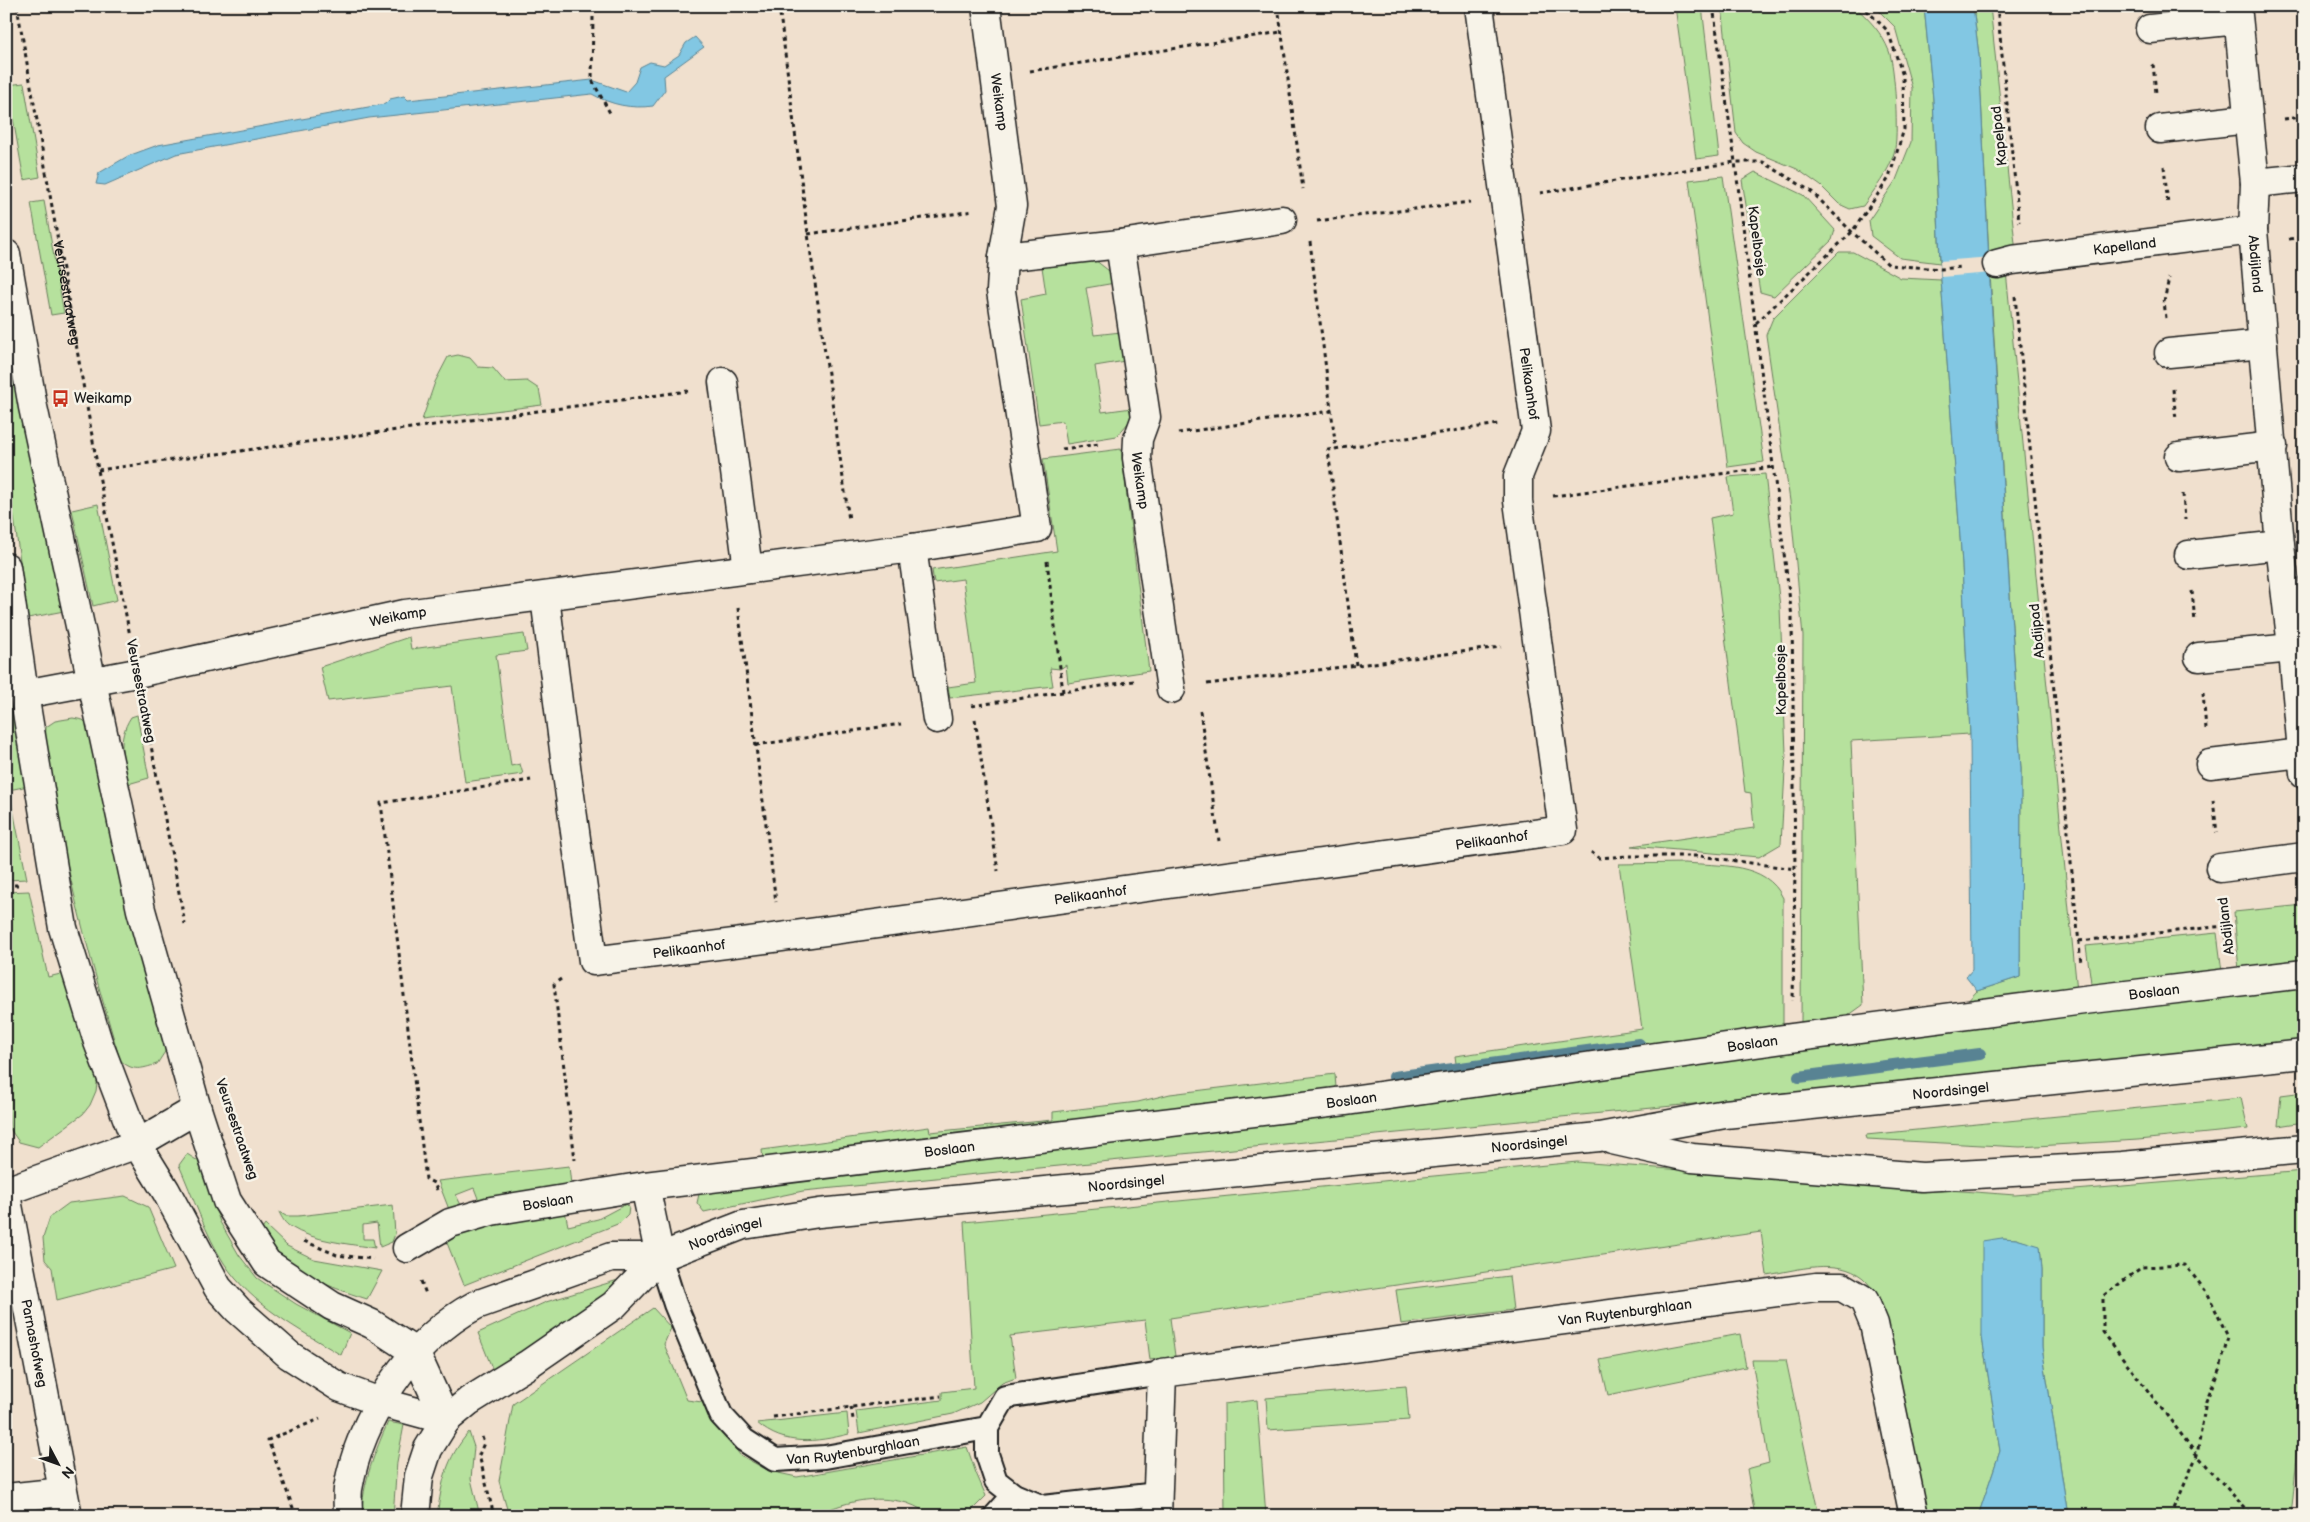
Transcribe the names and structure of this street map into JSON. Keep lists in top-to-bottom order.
{
  "streets": {
    "street": [
      "Weikamp",
      "Kapelland",
      "Abdijland",
      "Pelikaanhof",
      "Boslaan",
      "Noordsingel",
      "Van Ruytenburghlaan",
      "Parnashofweg"
    ],
    "path": [
      "Kapelpad",
      "Kapelbosje",
      "Veursestraatweg",
      "Abdijpad"
    ]
  },
  "crossings": [
    ["Weikamp", "Veursestraatweg"],
    ["Kapelpad", "Kapelland"],
    ["Kapelpad", "Abdijpad"],
    ["Kapelbosje", "Boslaan"],
    ["Kapelland", "Abdijland"],
    ["Kapelland", "Abdijpad"],
    ["Abdijland", "Boslaan"],
    ["Abdijpad", "Boslaan"],
    ["Boslaan", "Van Ruytenburghlaan"],
    ["Noordsingel", "Van Ruytenburghlaan"]
  ],
  "places": {
    "bus stop": ["Weikamp"]
  },
  "north": "bottom right"
}
